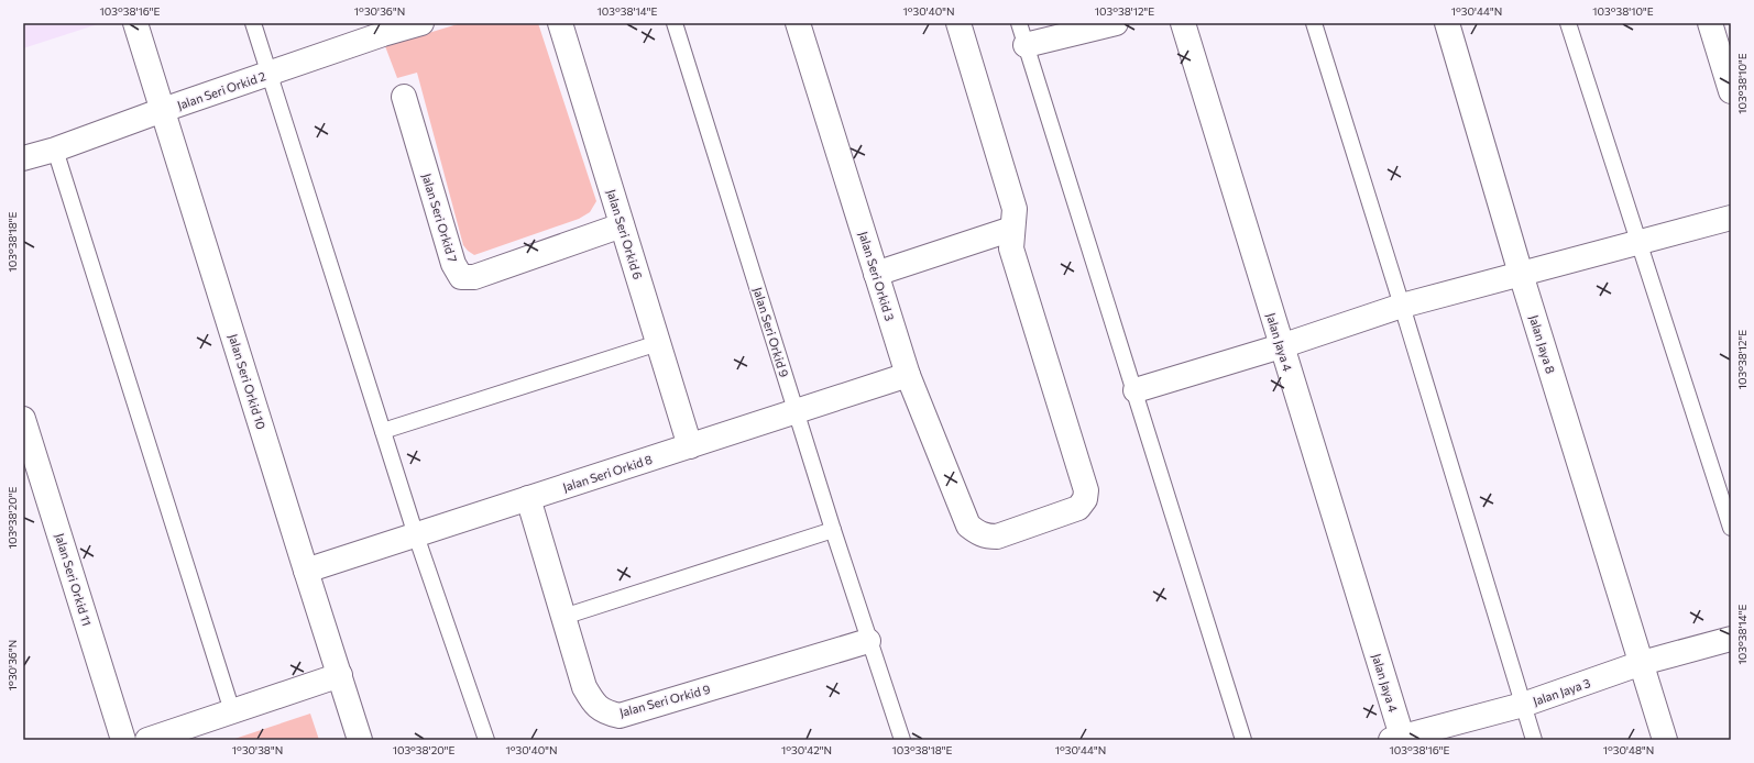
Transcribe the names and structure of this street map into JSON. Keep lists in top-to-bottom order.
{
  "streets": {
    "street": [
      "Jalan Seri Orkid 2",
      "Jalan Seri Orkid 7",
      "Jalan Seri Orkid 6",
      "Jalan Seri Orkid 3",
      "Jalan Seri Orkid 9",
      "Jalan Jaya 4",
      "Jalan Jaya 8",
      "Jalan Seri Orkid 10",
      "Jalan Seri Orkid 8",
      "Jalan Seri Orkid 11",
      "Jalan Jaya 3"
    ]
  },
  "crossings": [
    ["Jalan Seri Orkid 2", "Jalan Seri Orkid 10"],
    ["Jalan Seri Orkid 7", "Jalan Seri Orkid 6"],
    ["Jalan Seri Orkid 6", "Jalan Seri Orkid 8"],
    ["Jalan Seri Orkid 3", "Jalan Seri Orkid 8"],
    ["Jalan Seri Orkid 9", "Jalan Seri Orkid 8"],
    ["Jalan Jaya 4", "Jalan Jaya 3"],
    ["Jalan Jaya 8", "Jalan Jaya 3"],
    ["Jalan Seri Orkid 10", "Jalan Seri Orkid 8"]
  ],
  "coordinates": [
    "103°38'16\"E",
    "1°30'36\"N",
    "103°38'14\"E",
    "1°30'40\"N",
    "103°38'12\"E",
    "1°30'44\"N",
    "103°38'10\"E",
    "103°38'18\"E",
    "103°38'20\"E",
    "1°30'38\"N",
    "1°30'42\"N",
    "1°30'48\"N"
  ]
}
